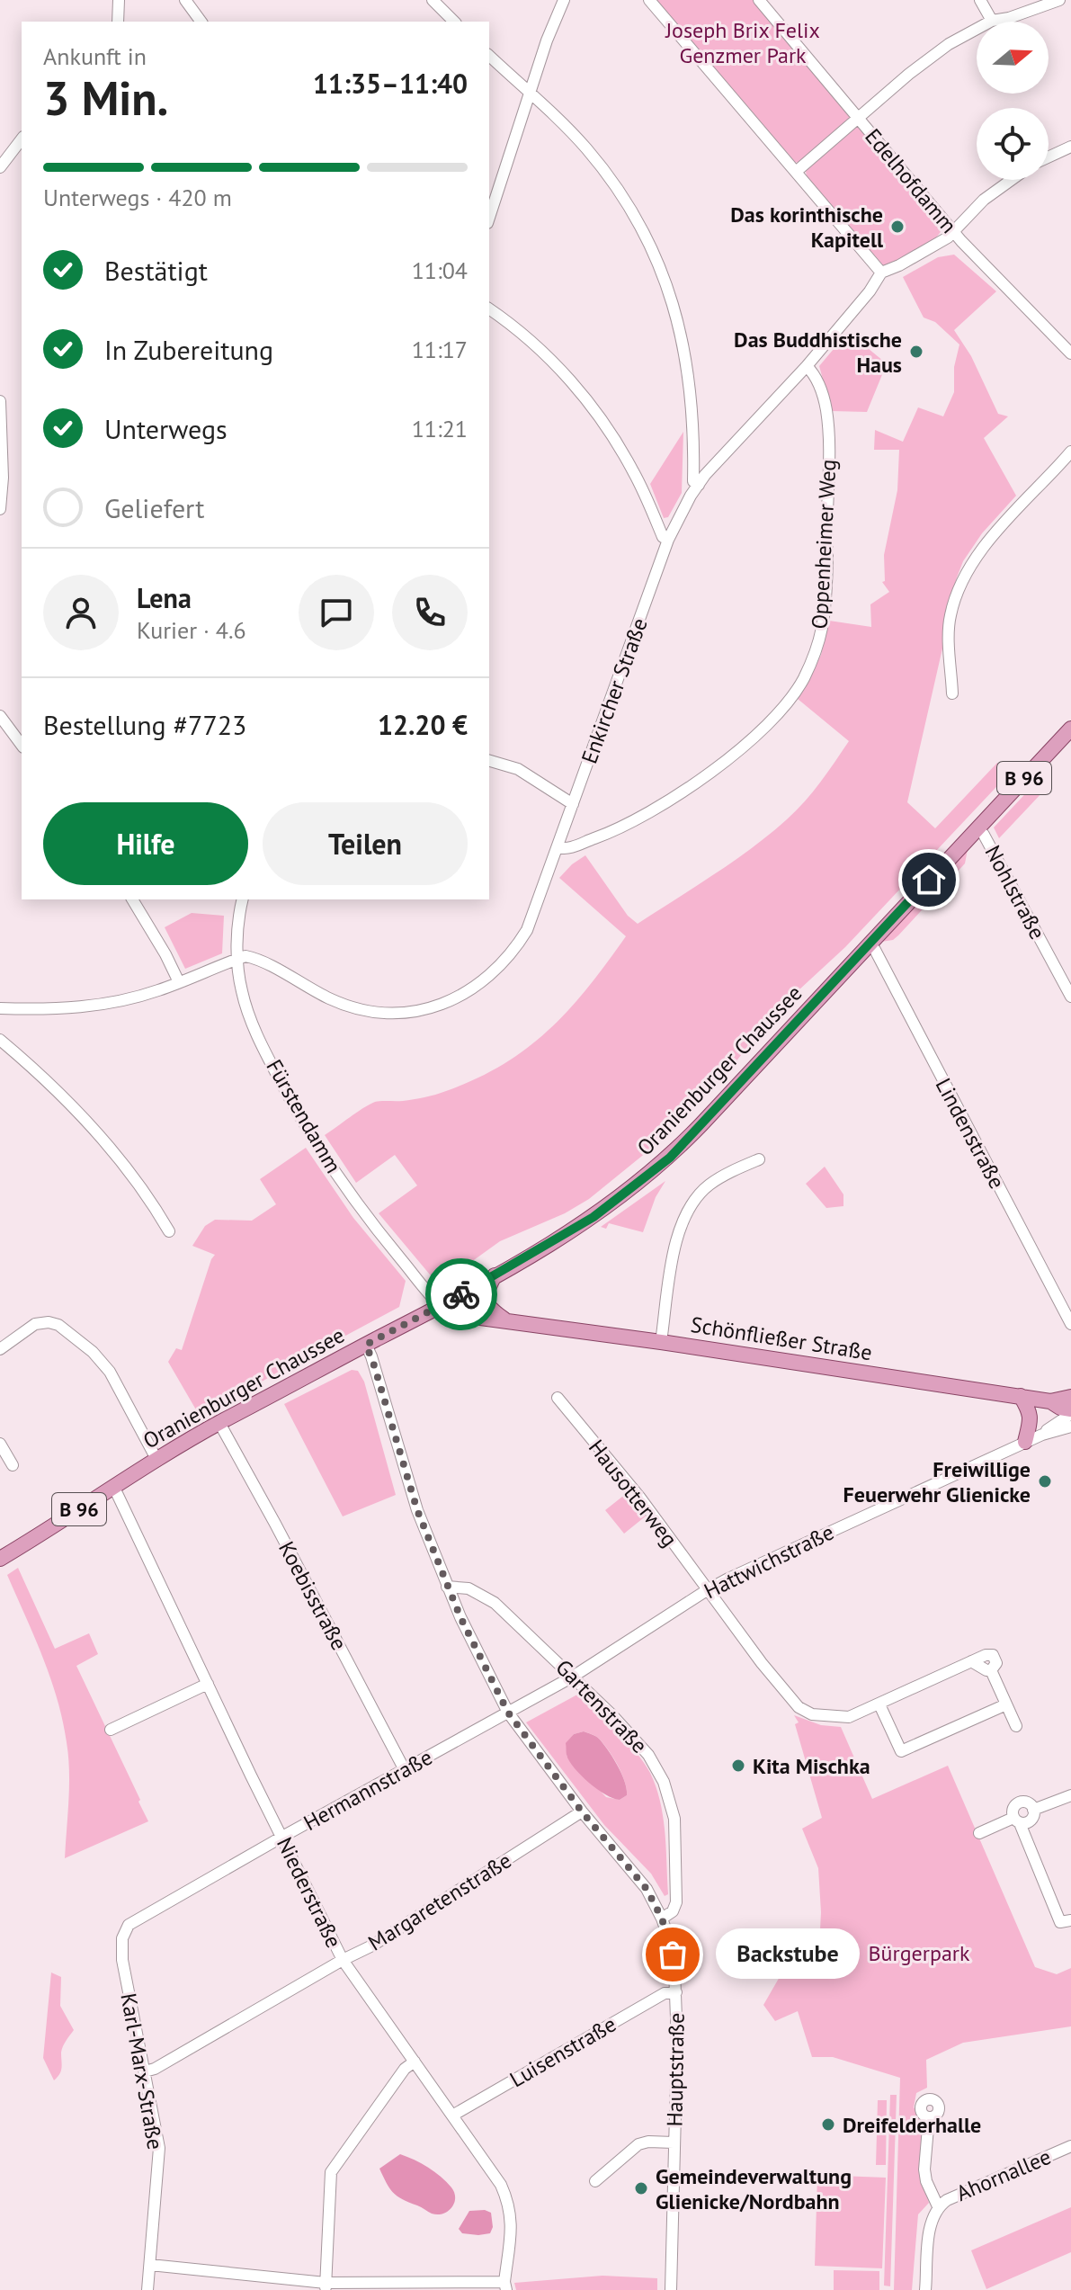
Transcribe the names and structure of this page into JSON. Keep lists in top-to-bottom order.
{
  "streets": {
    "main road": ["B 96", "Oranienburger Chaussee", "Schönfließer Straße"],
    "street": [
      "Edelhofdamm",
      "Oppenheimer Weg",
      "Enkircher Straße",
      "Nohlstraße",
      "Fürstendamm",
      "Lindenstraße",
      "Hausotterweg",
      "Hattwichstraße",
      "Koebisstraße",
      "Gartenstraße",
      "Hermannstraße",
      "Niederstraße",
      "Margaretenstraße",
      "Luisenstraße",
      "Hauptstraße",
      "Karl-Marx-Straße",
      "Ahornallee"
    ]
  },
  "crossings": [
    ["Edelhofdamm", "Enkircher Straße"],
    ["Oppenheimer Weg", "Enkircher Straße"],
    ["Enkircher Straße", "Fürstendamm"],
    ["Nohlstraße", "Oranienburger Chaussee"],
    ["Oranienburger Chaussee", "Fürstendamm"],
    ["Oranienburger Chaussee", "Lindenstraße"],
    ["Oranienburger Chaussee", "Schönfließer Straße"],
    ["Oranienburger Chaussee", "Koebisstraße"],
    ["Oranienburger Chaussee", "Niederstraße"],
    ["Oranienburger Chaussee", "Hauptstraße"],
    ["Fürstendamm", "Schönfließer Straße"],
    ["Schönfließer Straße", "Hattwichstraße"],
    ["Hausotterweg", "Hattwichstraße"],
    ["Hattwichstraße", "Gartenstraße"],
    ["Hattwichstraße", "Hermannstraße"],
    ["Hattwichstraße", "Hauptstraße"],
    ["Koebisstraße", "Hermannstraße"],
    ["Gartenstraße", "Hauptstraße"],
    ["Hermannstraße", "Niederstraße"],
    ["Hermannstraße", "Hauptstraße"],
    ["Hermannstraße", "Karl-Marx-Straße"],
    ["Niederstraße", "Margaretenstraße"],
    ["Niederstraße", "Luisenstraße"],
    ["Margaretenstraße", "Hauptstraße"],
    ["Margaretenstraße", "Karl-Marx-Straße"],
    ["Luisenstraße", "Hauptstraße"]
  ],
  "parks": ["Joseph Brix Felix Genzmer Park", "Bürgerpark"],
  "places": [
    "Das korinthische Kapitell",
    "Das Buddhistische Haus",
    "Freiwillige Feuerwehr Glienicke",
    "Kita Mischka",
    "Backstube",
    "Dreifelderhalle",
    "Gemeindeverwaltung Glienicke/Nordbahn"
  ],
  "north": "right",
  "page": {
    "heading": ["3 Min.", "Ankunft in", "11:35–11:40"],
    "panel": [
      "Lena",
      "Kurier · 4.6",
      "Bestellung #7723",
      "12.20 €"
    ],
    "bar": "Unterwegs · 420 m",
    "list": [
      ["Bestätigt", "11:04"],
      ["In Zubereitung", "11:17"],
      ["Unterwegs", "11:21"],
      "Geliefert"
    ],
    "buttons": ["Hilfe", "Teilen"],
    "bubble": "Backstube"
  }
}
